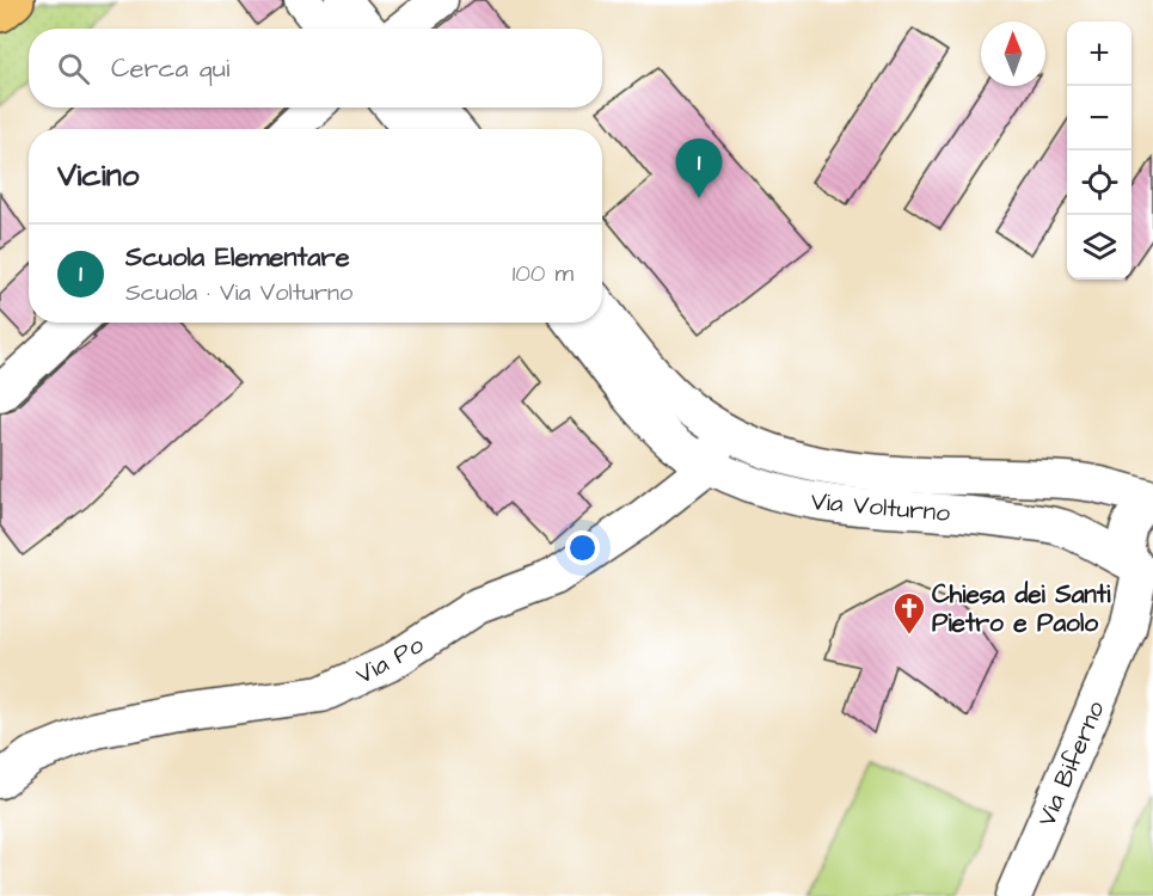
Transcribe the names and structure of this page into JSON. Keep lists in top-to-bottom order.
{
  "streets": {
    "street": ["Via Volturno", "Via Po", "Via Biferno"]
  },
  "crossings": [
    ["Via Volturno", "Via Po"],
    ["Via Volturno", "Via Biferno"]
  ],
  "places": {
    "church": ["Chiesa dei Santi Pietro e Paolo"]
  },
  "north": "top",
  "page": {
    "map_buttons": ["+", "−"],
    "search": "Cerca qui",
    "heading": "Vicino",
    "pins": "1",
    "list": [
      {
        "mark": "1",
        "name": "Scuola Elementare",
        "note": "Scuola · Via Volturno",
        "value": "100 m"
      }
    ]
  }
}
